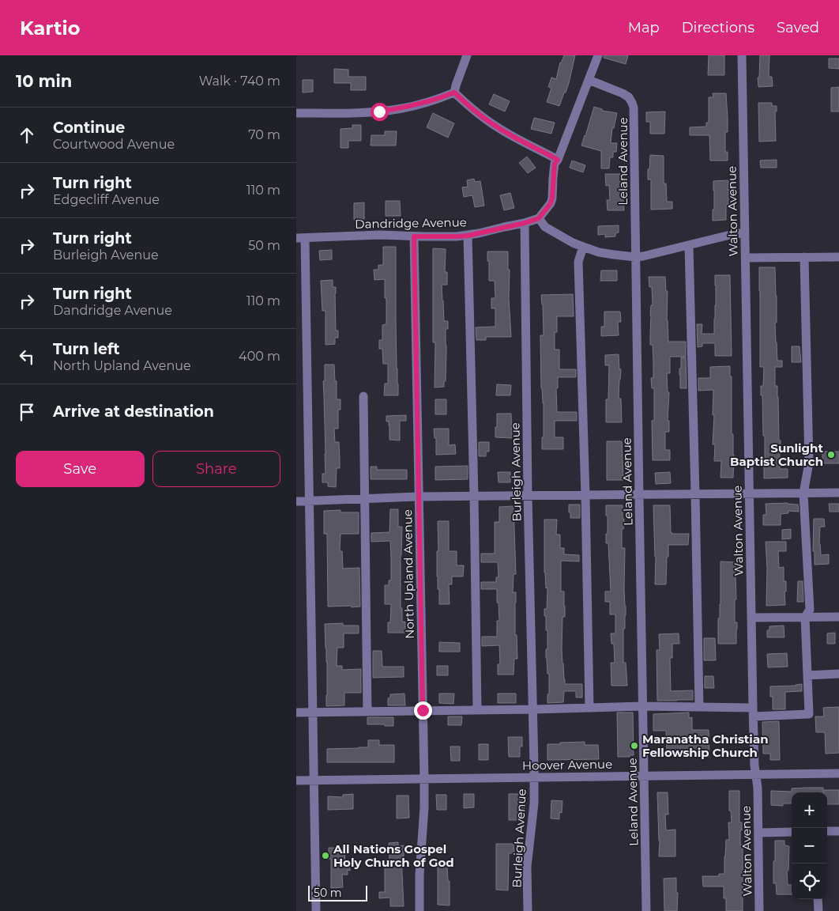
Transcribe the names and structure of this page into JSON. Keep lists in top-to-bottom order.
{
  "streets": {
    "street": [
      "Leland Avenue",
      "Walton Avenue",
      "Dandridge Avenue",
      "Burleigh Avenue",
      "North Upland Avenue",
      "Hoover Avenue"
    ]
  },
  "crossings": [
    ["Leland Avenue", "Hoover Avenue"],
    ["Walton Avenue", "Hoover Avenue"],
    ["Dandridge Avenue", "Burleigh Avenue"],
    ["Dandridge Avenue", "North Upland Avenue"],
    ["Burleigh Avenue", "Hoover Avenue"],
    ["North Upland Avenue", "Hoover Avenue"]
  ],
  "places": ["Sunlight Baptist Church", "Maranatha Christian Fellowship Church", "All Nations Gospel Holy Church of God"],
  "scale_bar": "50 m",
  "page": {
    "header": "Kartio",
    "nav": ["Map", "Directions", "Saved"],
    "heading": ["10 min", "Walk · 740 m"],
    "list": [
      ["Continue", "Courtwood Avenue", "70 m"],
      ["Turn right", "Edgecliff Avenue", "110 m"],
      ["Turn right", "Burleigh Avenue", "50 m"],
      ["Turn right", "Dandridge Avenue", "110 m"],
      ["Turn left", "North Upland Avenue", "400 m"],
      "Arrive at destination"
    ],
    "buttons": ["Save", "Share"],
    "map_buttons": ["+", "−"],
    "scale": "50 m"
  }
}
